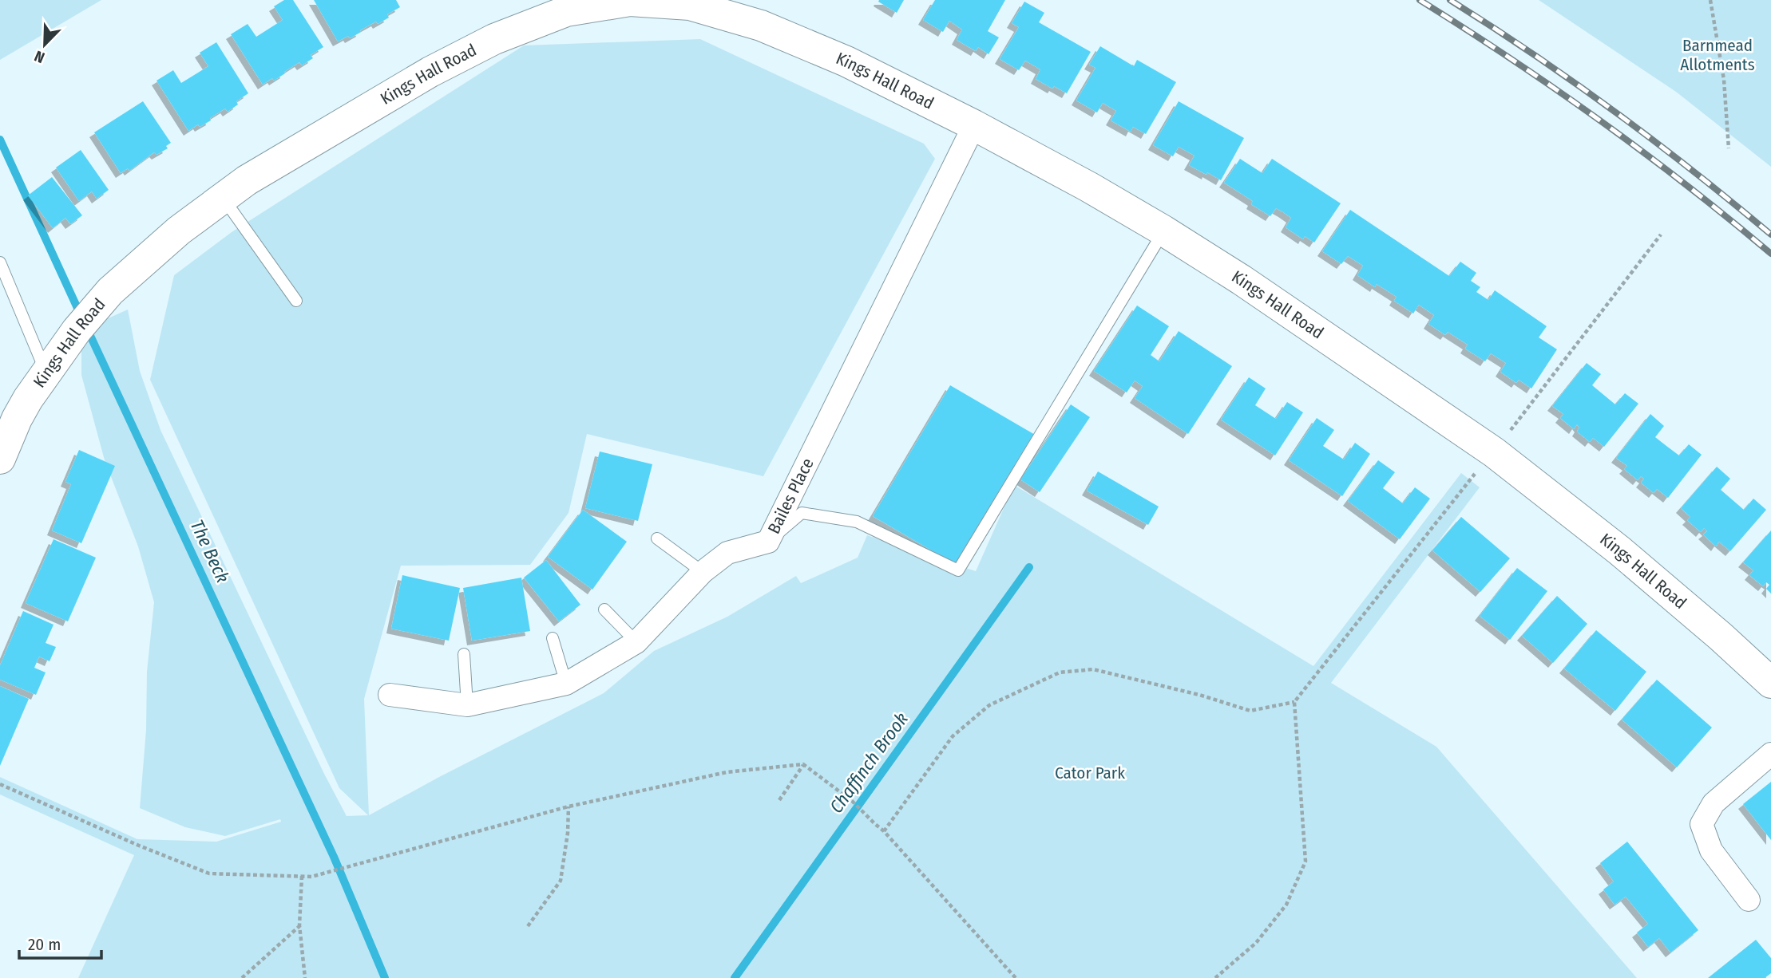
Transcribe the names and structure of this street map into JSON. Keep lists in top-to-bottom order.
{
  "streets": {
    "street": ["Kings Hall Road", "Bailes Place"]
  },
  "crossings": [
    ["Kings Hall Road", "Bailes Place"]
  ],
  "water": ["The Beck", "Chaffinch Brook"],
  "parks": ["Barnmead Allotments", "Cator Park"],
  "scale_bar": "20 m",
  "north": "bottom left"
}
